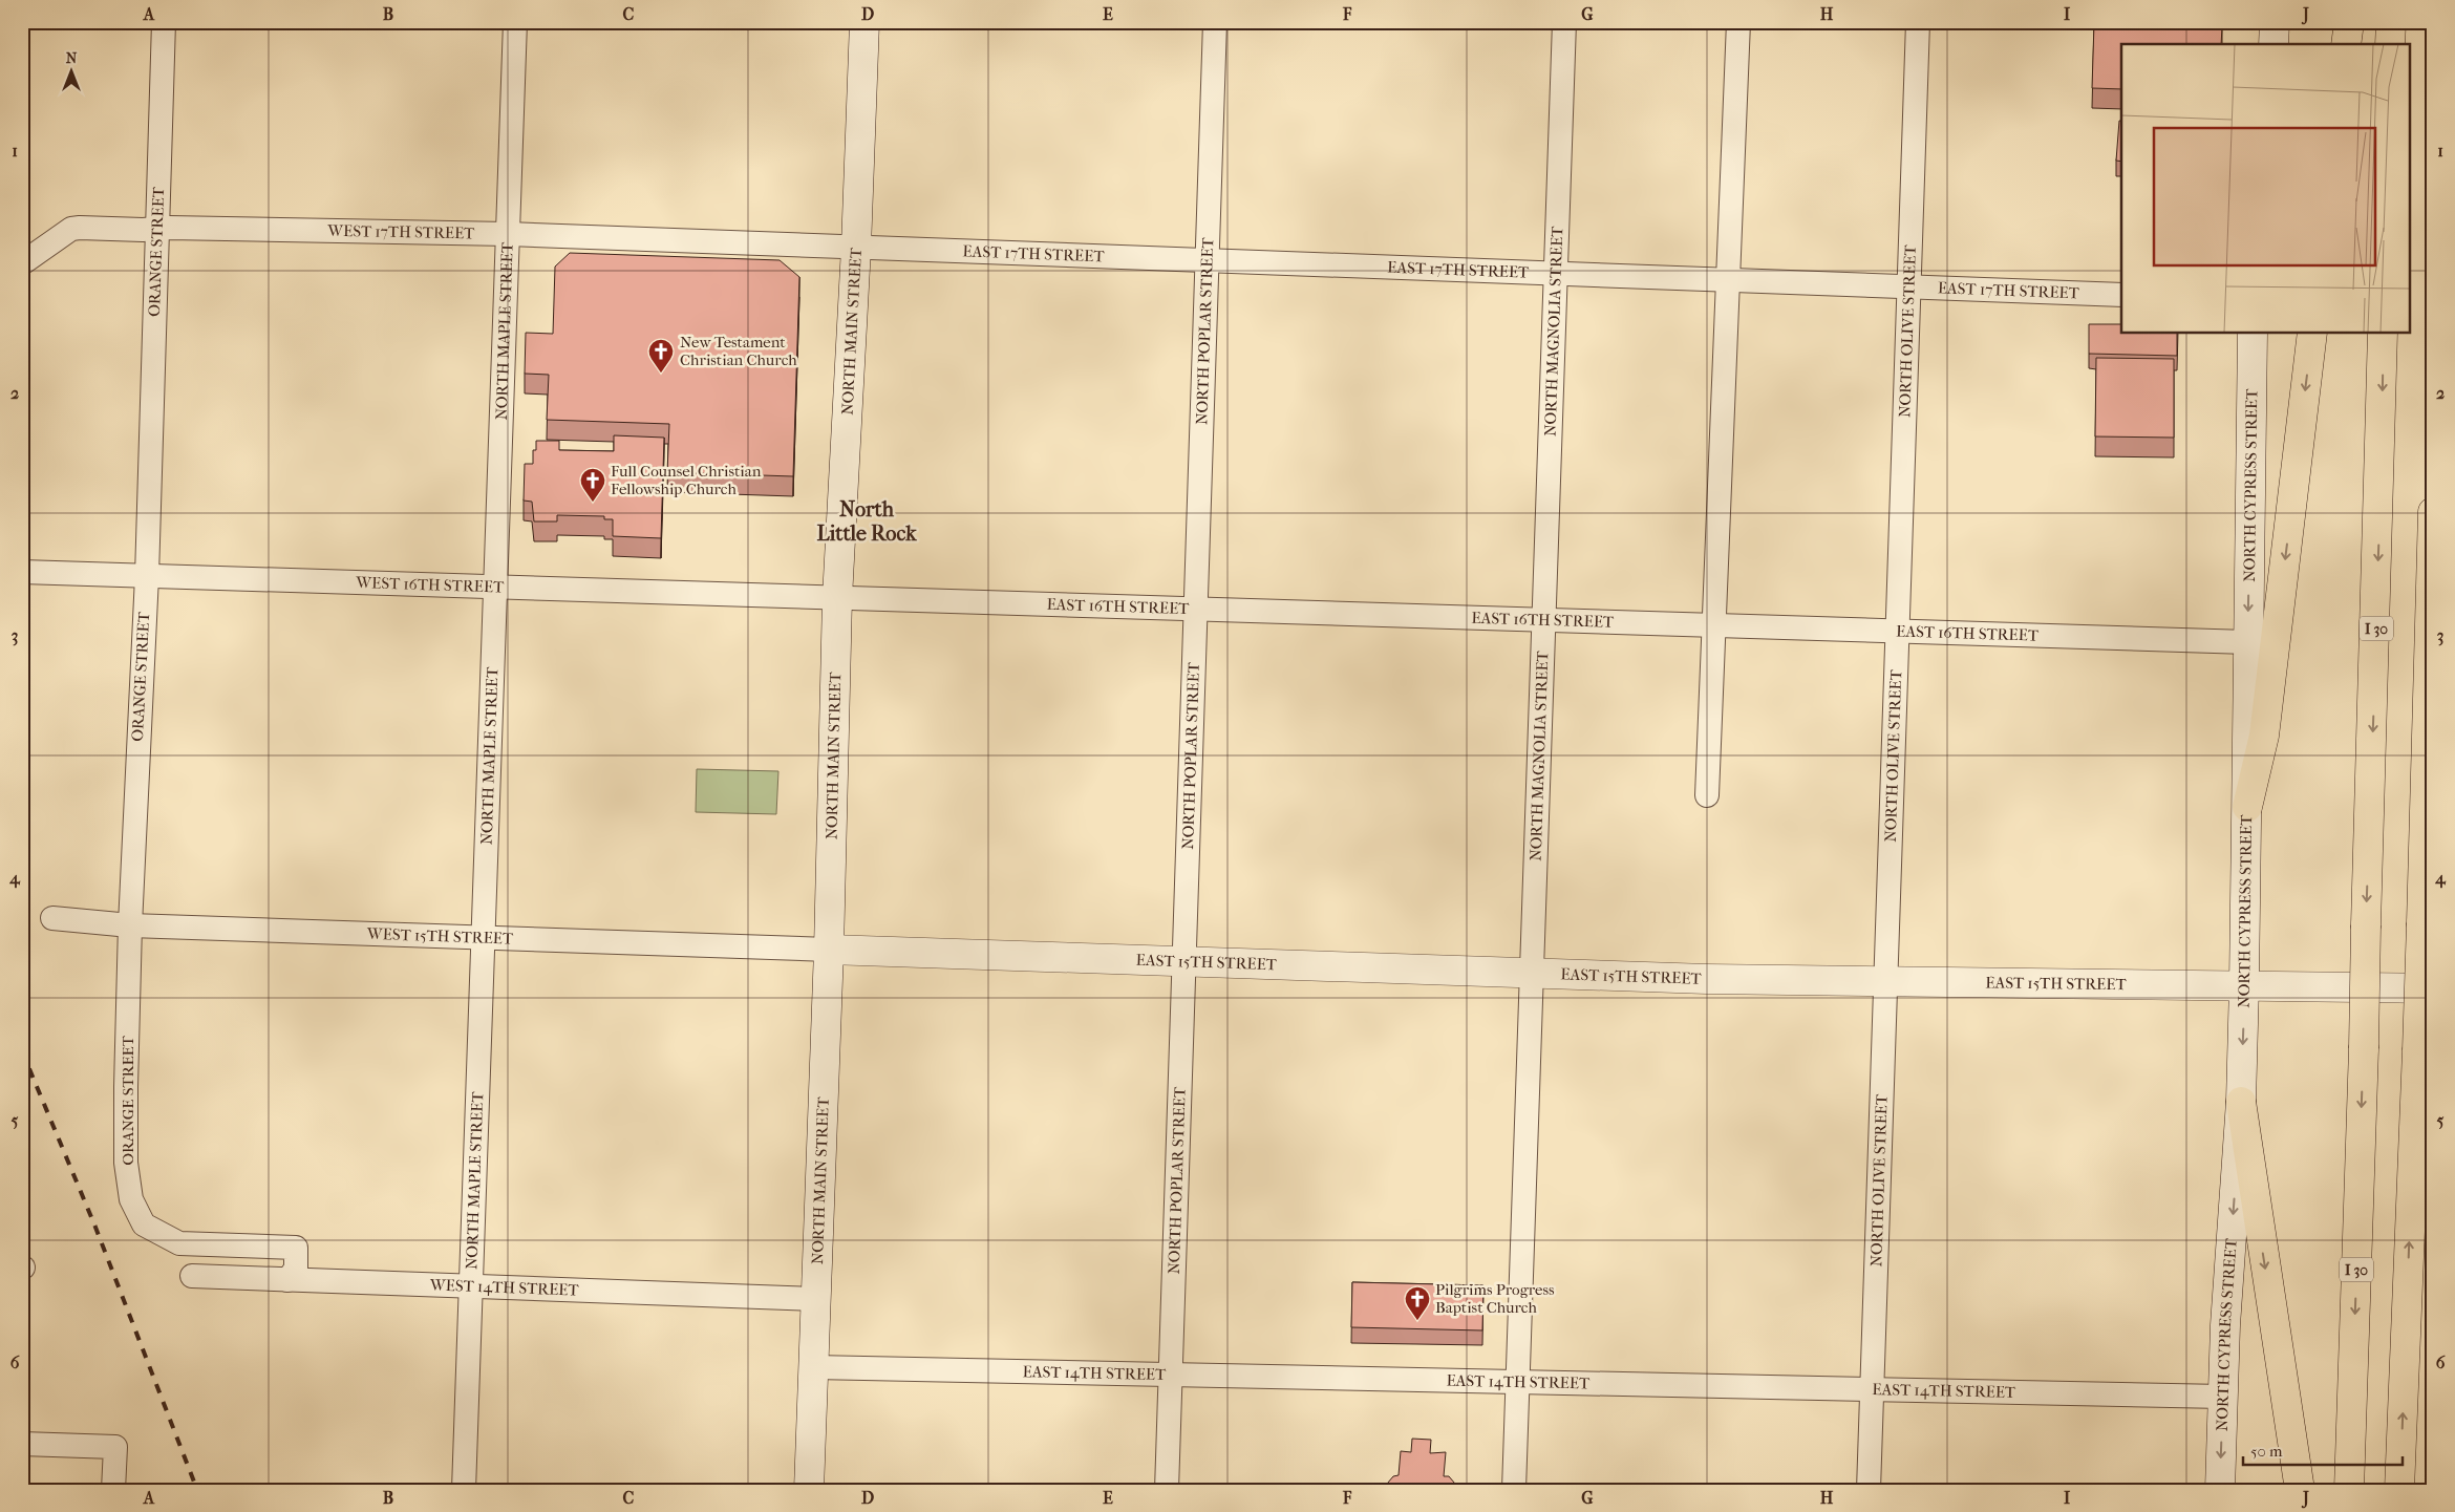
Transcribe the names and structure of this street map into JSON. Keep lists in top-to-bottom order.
{
  "streets": {
    "highway": ["I 30"],
    "main road": ["NORTH MAIN STREET", "NORTH CYPRESS STREET", "EAST 15TH STREET"],
    "street": [
      "WEST 17TH STREET",
      "ORANGE STREET",
      "EAST 17TH STREET",
      "NORTH MAPLE STREET",
      "NORTH POPLAR STREET",
      "NORTH MAGNOLIA STREET",
      "NORTH OLIVE STREET",
      "WEST 16TH STREET",
      "EAST 16TH STREET",
      "WEST 15TH STREET",
      "WEST 14TH STREET",
      "EAST 14TH STREET"
    ]
  },
  "crossings": [
    ["WEST 17TH STREET", "ORANGE STREET"],
    ["WEST 17TH STREET", "EAST 17TH STREET"],
    ["WEST 17TH STREET", "NORTH MAPLE STREET"],
    ["WEST 17TH STREET", "NORTH MAIN STREET"],
    ["ORANGE STREET", "WEST 16TH STREET"],
    ["ORANGE STREET", "WEST 15TH STREET"],
    ["ORANGE STREET", "WEST 14TH STREET"],
    ["EAST 17TH STREET", "NORTH MAIN STREET"],
    ["EAST 17TH STREET", "NORTH POPLAR STREET"],
    ["EAST 17TH STREET", "NORTH MAGNOLIA STREET"],
    ["EAST 17TH STREET", "NORTH OLIVE STREET"],
    ["NORTH MAPLE STREET", "WEST 16TH STREET"],
    ["NORTH MAPLE STREET", "WEST 15TH STREET"],
    ["NORTH MAPLE STREET", "WEST 14TH STREET"],
    ["NORTH MAIN STREET", "WEST 16TH STREET"],
    ["NORTH MAIN STREET", "EAST 16TH STREET"],
    ["NORTH MAIN STREET", "WEST 15TH STREET"],
    ["NORTH MAIN STREET", "EAST 15TH STREET"],
    ["NORTH MAIN STREET", "WEST 14TH STREET"],
    ["NORTH MAIN STREET", "EAST 14TH STREET"],
    ["NORTH POPLAR STREET", "EAST 16TH STREET"],
    ["NORTH POPLAR STREET", "EAST 15TH STREET"],
    ["NORTH POPLAR STREET", "EAST 14TH STREET"],
    ["NORTH MAGNOLIA STREET", "EAST 16TH STREET"],
    ["NORTH MAGNOLIA STREET", "EAST 15TH STREET"],
    ["NORTH MAGNOLIA STREET", "EAST 14TH STREET"],
    ["NORTH OLIVE STREET", "EAST 16TH STREET"],
    ["NORTH OLIVE STREET", "EAST 15TH STREET"],
    ["NORTH OLIVE STREET", "EAST 14TH STREET"],
    ["NORTH CYPRESS STREET", "EAST 16TH STREET"],
    ["NORTH CYPRESS STREET", "EAST 15TH STREET"],
    ["NORTH CYPRESS STREET", "EAST 14TH STREET"],
    ["WEST 16TH STREET", "EAST 16TH STREET"],
    ["WEST 15TH STREET", "EAST 15TH STREET"]
  ],
  "one_way": ["NORTH CYPRESS STREET"],
  "districts": ["North Little Rock"],
  "places": {
    "church": ["New Testament Christian Church", "Full Counsel Christian Fellowship Church", "Pilgrims Progress Baptist Church"]
  },
  "scale_bar": "50 m",
  "north": "top",
  "grid": {
    "columns": [
      "A",
      "B",
      "C",
      "D",
      "E",
      "F",
      "G",
      "H",
      "I",
      "J"
    ],
    "rows": [
      "1",
      "2",
      "3",
      "4",
      "5",
      "6"
    ]
  }
}
